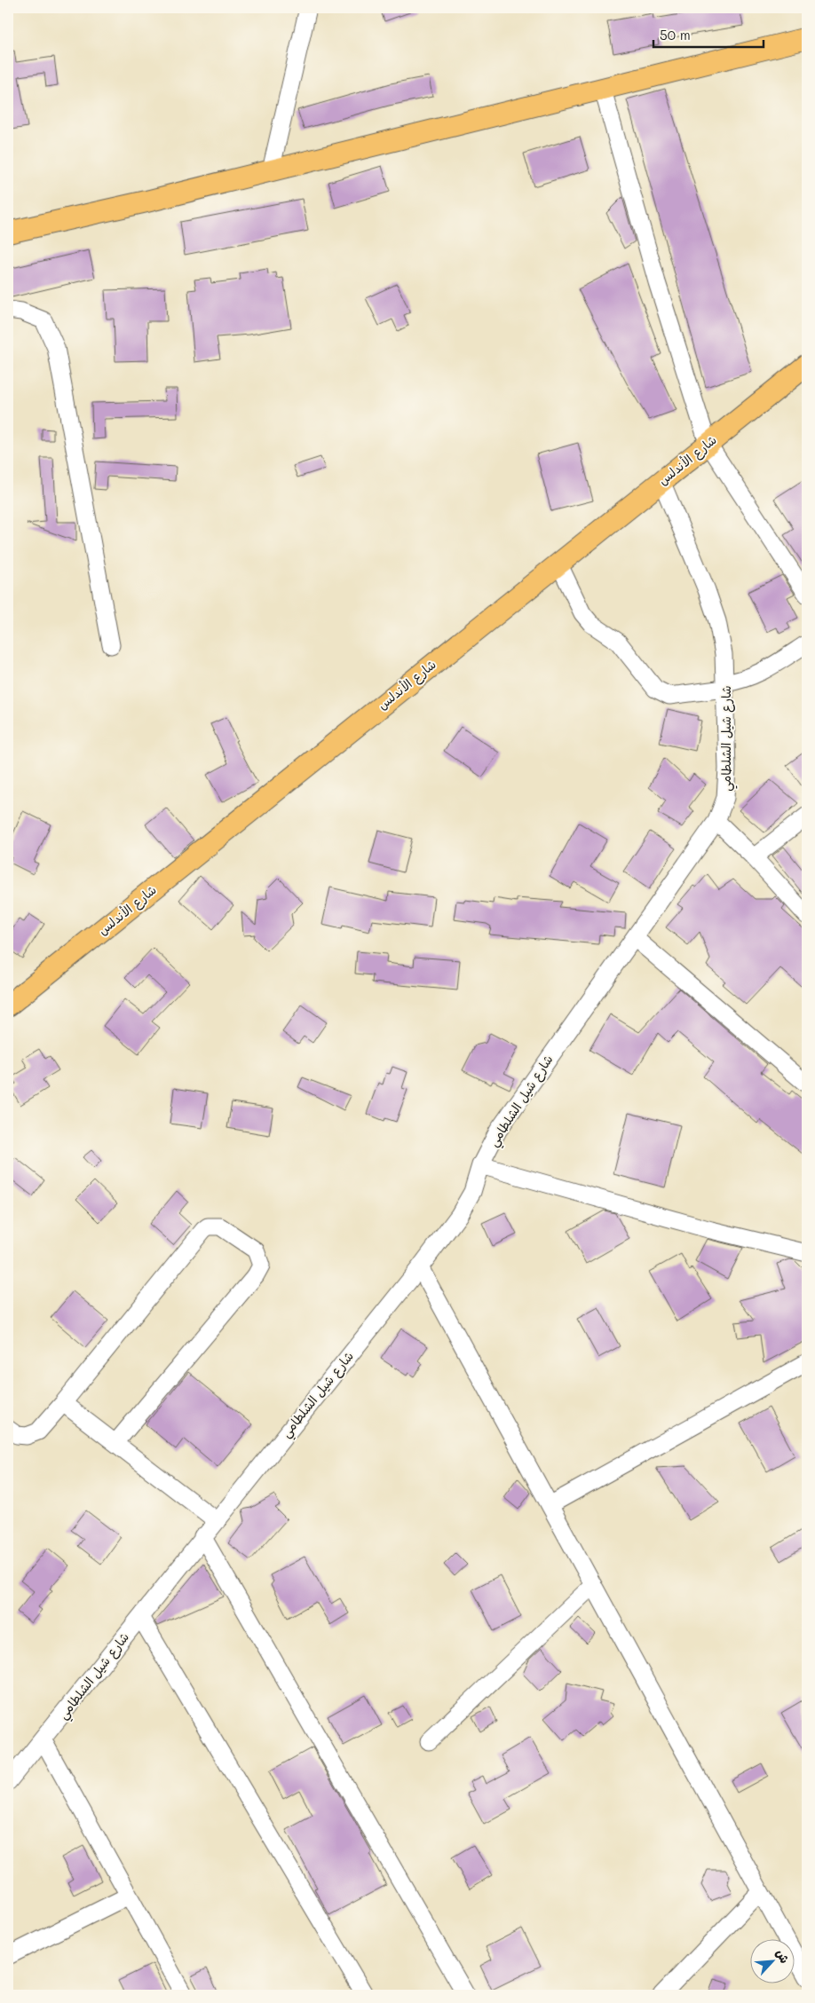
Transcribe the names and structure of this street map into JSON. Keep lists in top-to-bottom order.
{
  "streets": {
    "main road": ["شارع الأندلس"],
    "street": ["شارع شيل الشلطامي"]
  },
  "crossings": [
    ["شارع الأندلس", "شارع شيل الشلطامي"]
  ],
  "scale_bar": "50 m",
  "north": "top right"
}
